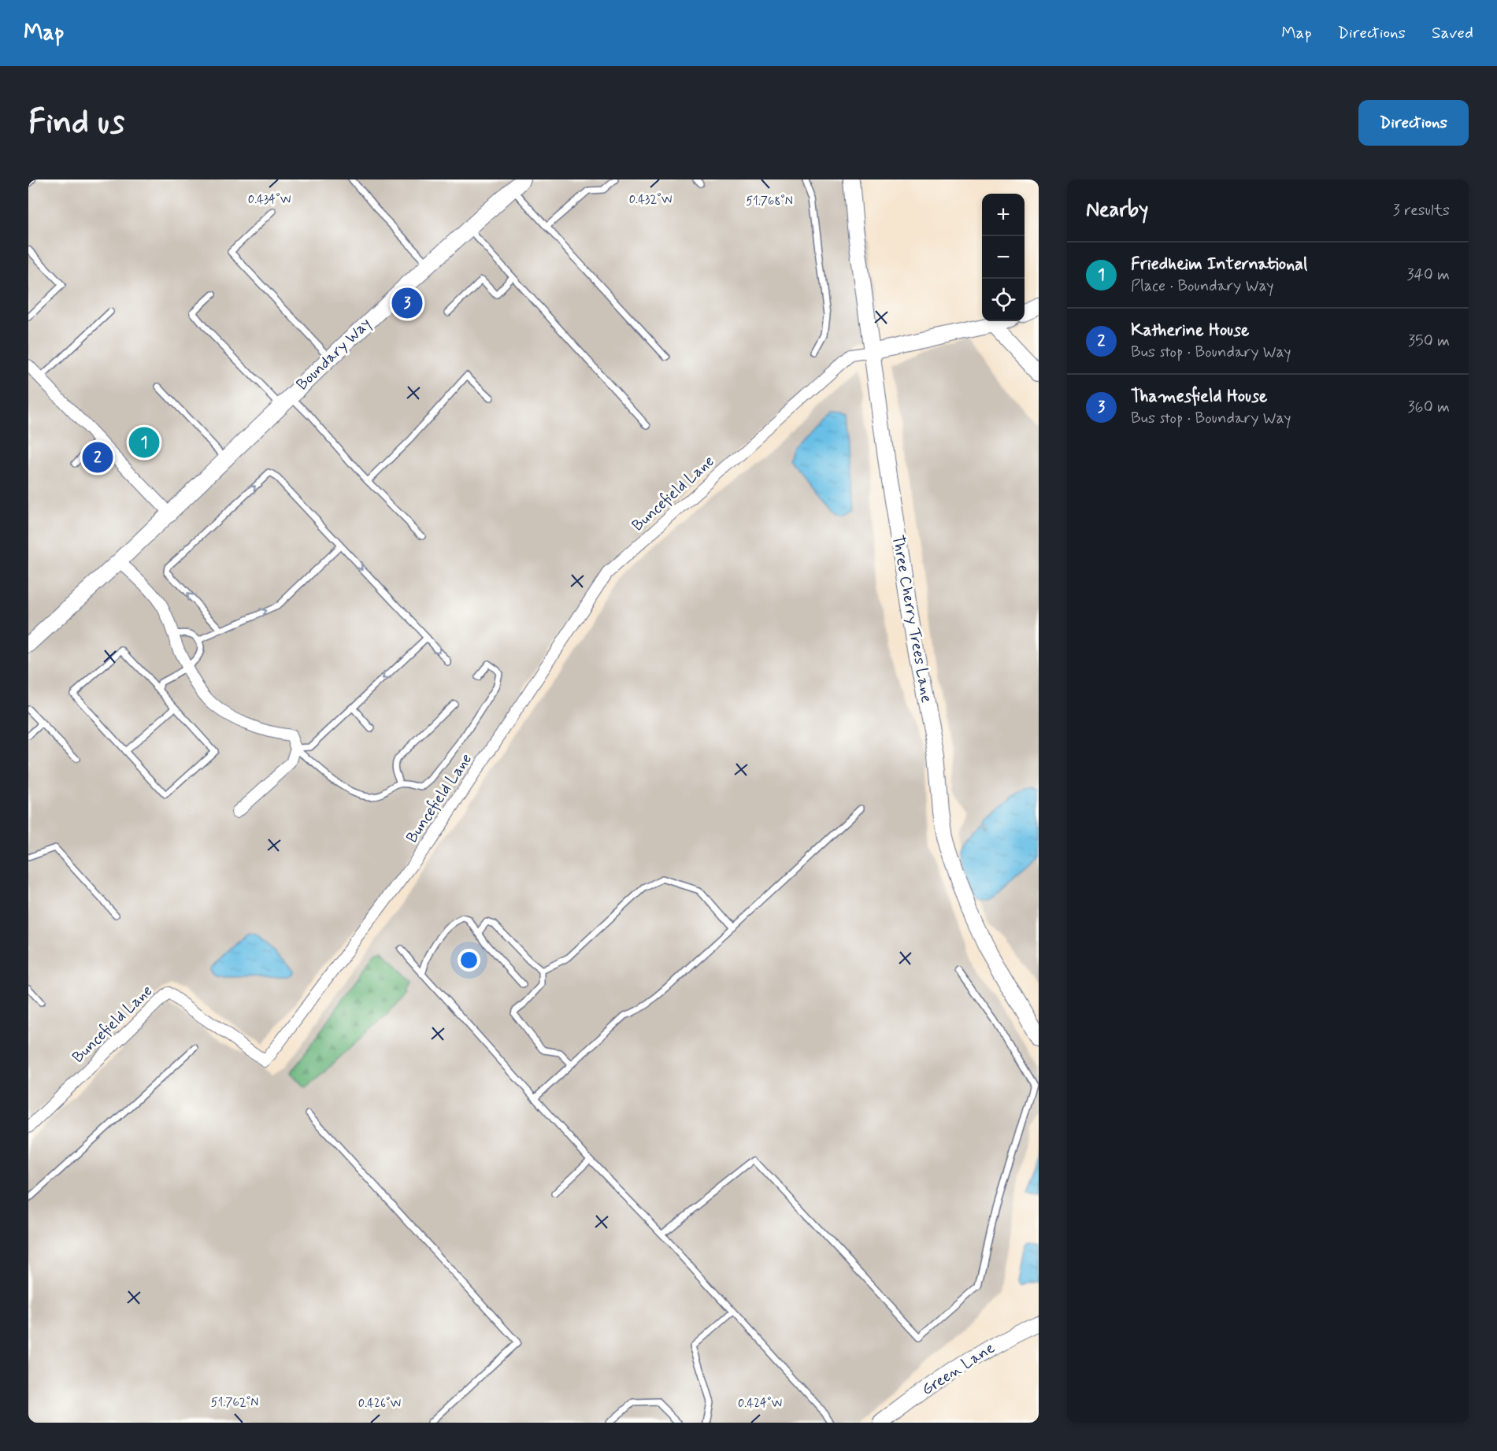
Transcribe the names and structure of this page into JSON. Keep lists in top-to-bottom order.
{
  "streets": {
    "street": [
      "Boundary Way",
      "Buncefield Lane",
      "Three Cherry Trees Lane",
      "Green Lane"
    ]
  },
  "crossings": [
    ["Buncefield Lane", "Three Cherry Trees Lane"]
  ],
  "page": {
    "header": "Map",
    "nav": ["Map", "Directions", "Saved"],
    "buttons": "Directions",
    "title": "Find us",
    "heading": ["Nearby", "3 results"],
    "map_buttons": ["+", "−"],
    "list": [
      {
        "mark": "1",
        "name": "Friedheim International",
        "note": "Place · Boundary Way",
        "value": "340 m"
      },
      {
        "mark": "2",
        "name": "Katherine House",
        "note": "Bus stop · Boundary Way",
        "value": "350 m"
      },
      {
        "mark": "3",
        "name": "Thamesfield House",
        "note": "Bus stop · Boundary Way",
        "value": "360 m"
      }
    ],
    "pins": ["3", "1", "2"]
  },
  "coordinates": [
    "0.434°W",
    "0.432°W",
    "51.768°N",
    "51.762°N",
    "0.426°W",
    "0.424°W"
  ]
}
